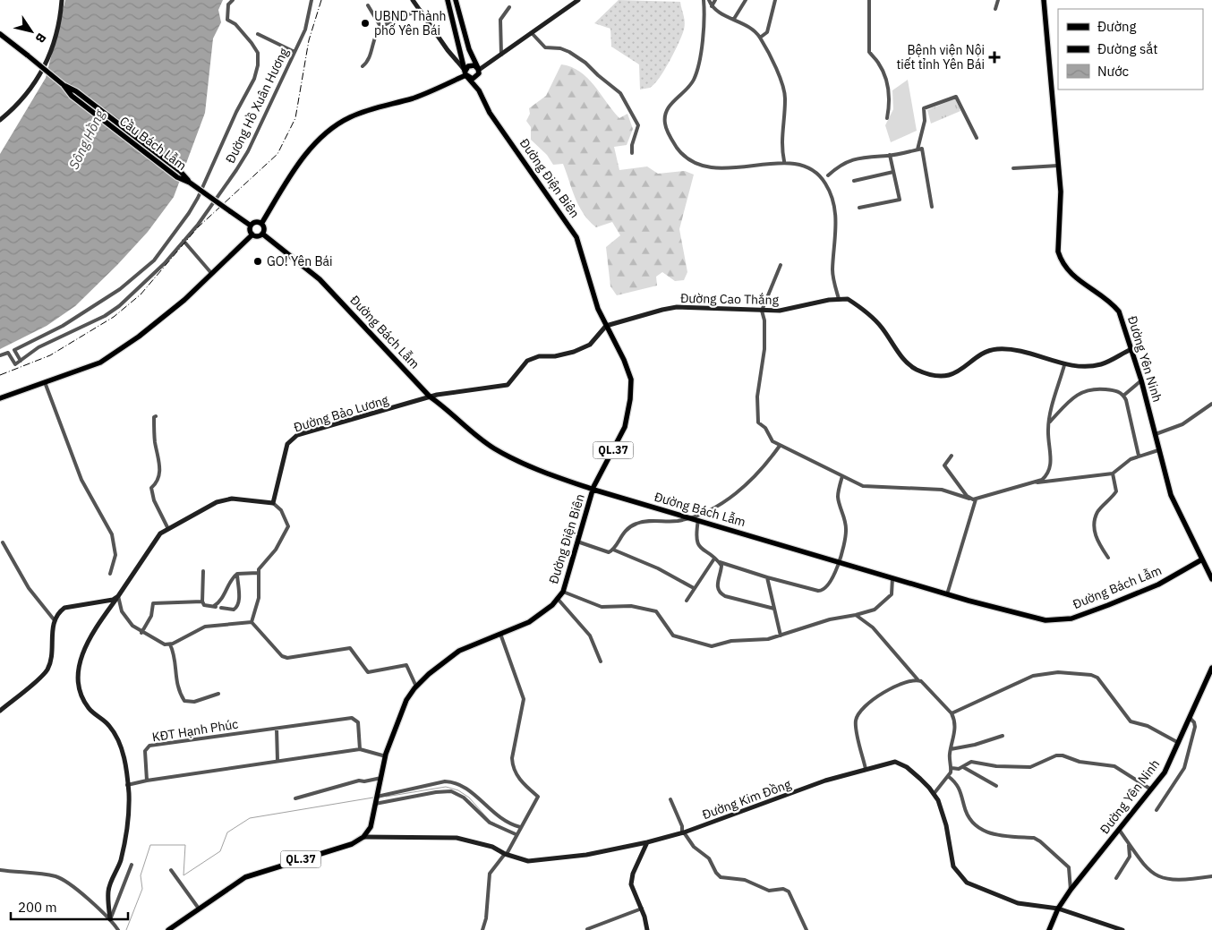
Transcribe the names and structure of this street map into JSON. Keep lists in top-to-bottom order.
{
  "streets": {
    "main road": [
      "Cầu Bách Lẫm",
      "Đường Điện Biên",
      "Đường Bách Lẫm",
      "Đường Yên Ninh",
      "QL.37"
    ],
    "street": [
      "Đường Hồ Xuân Hương",
      "Đường Cao Thắng",
      "Đường Bảo Lương",
      "KĐT Hạnh Phúc",
      "Đường Kim Đồng"
    ]
  },
  "crossings": [
    ["Cầu Bách Lẫm", "Đường Bách Lẫm"],
    ["Đường Điện Biên", "Đường Cao Thắng"],
    ["Đường Điện Biên", "Đường Bách Lẫm"],
    ["Đường Điện Biên", "Đường Bảo Lương"],
    ["Đường Điện Biên", "QL.37"],
    ["Đường Điện Biên", "Đường Kim Đồng"],
    ["Đường Cao Thắng", "Đường Bảo Lương"],
    ["Đường Bách Lẫm", "Đường Yên Ninh"],
    ["Đường Bách Lẫm", "Đường Bảo Lương"],
    ["Đường Yên Ninh", "Đường Kim Đồng"],
    ["QL.37", "Đường Kim Đồng"]
  ],
  "water": ["Sông Hồng"],
  "places": {
    "other": ["UBND Thành phố Yên Bái", "GO! Yên Bái"],
    "health": ["Bệnh viện Nội tiết tỉnh Yên Bái"]
  },
  "legend": ["Đường", "Đường sắt", "Nước"],
  "scale_bar": "200 m",
  "north": "bottom right"
}
